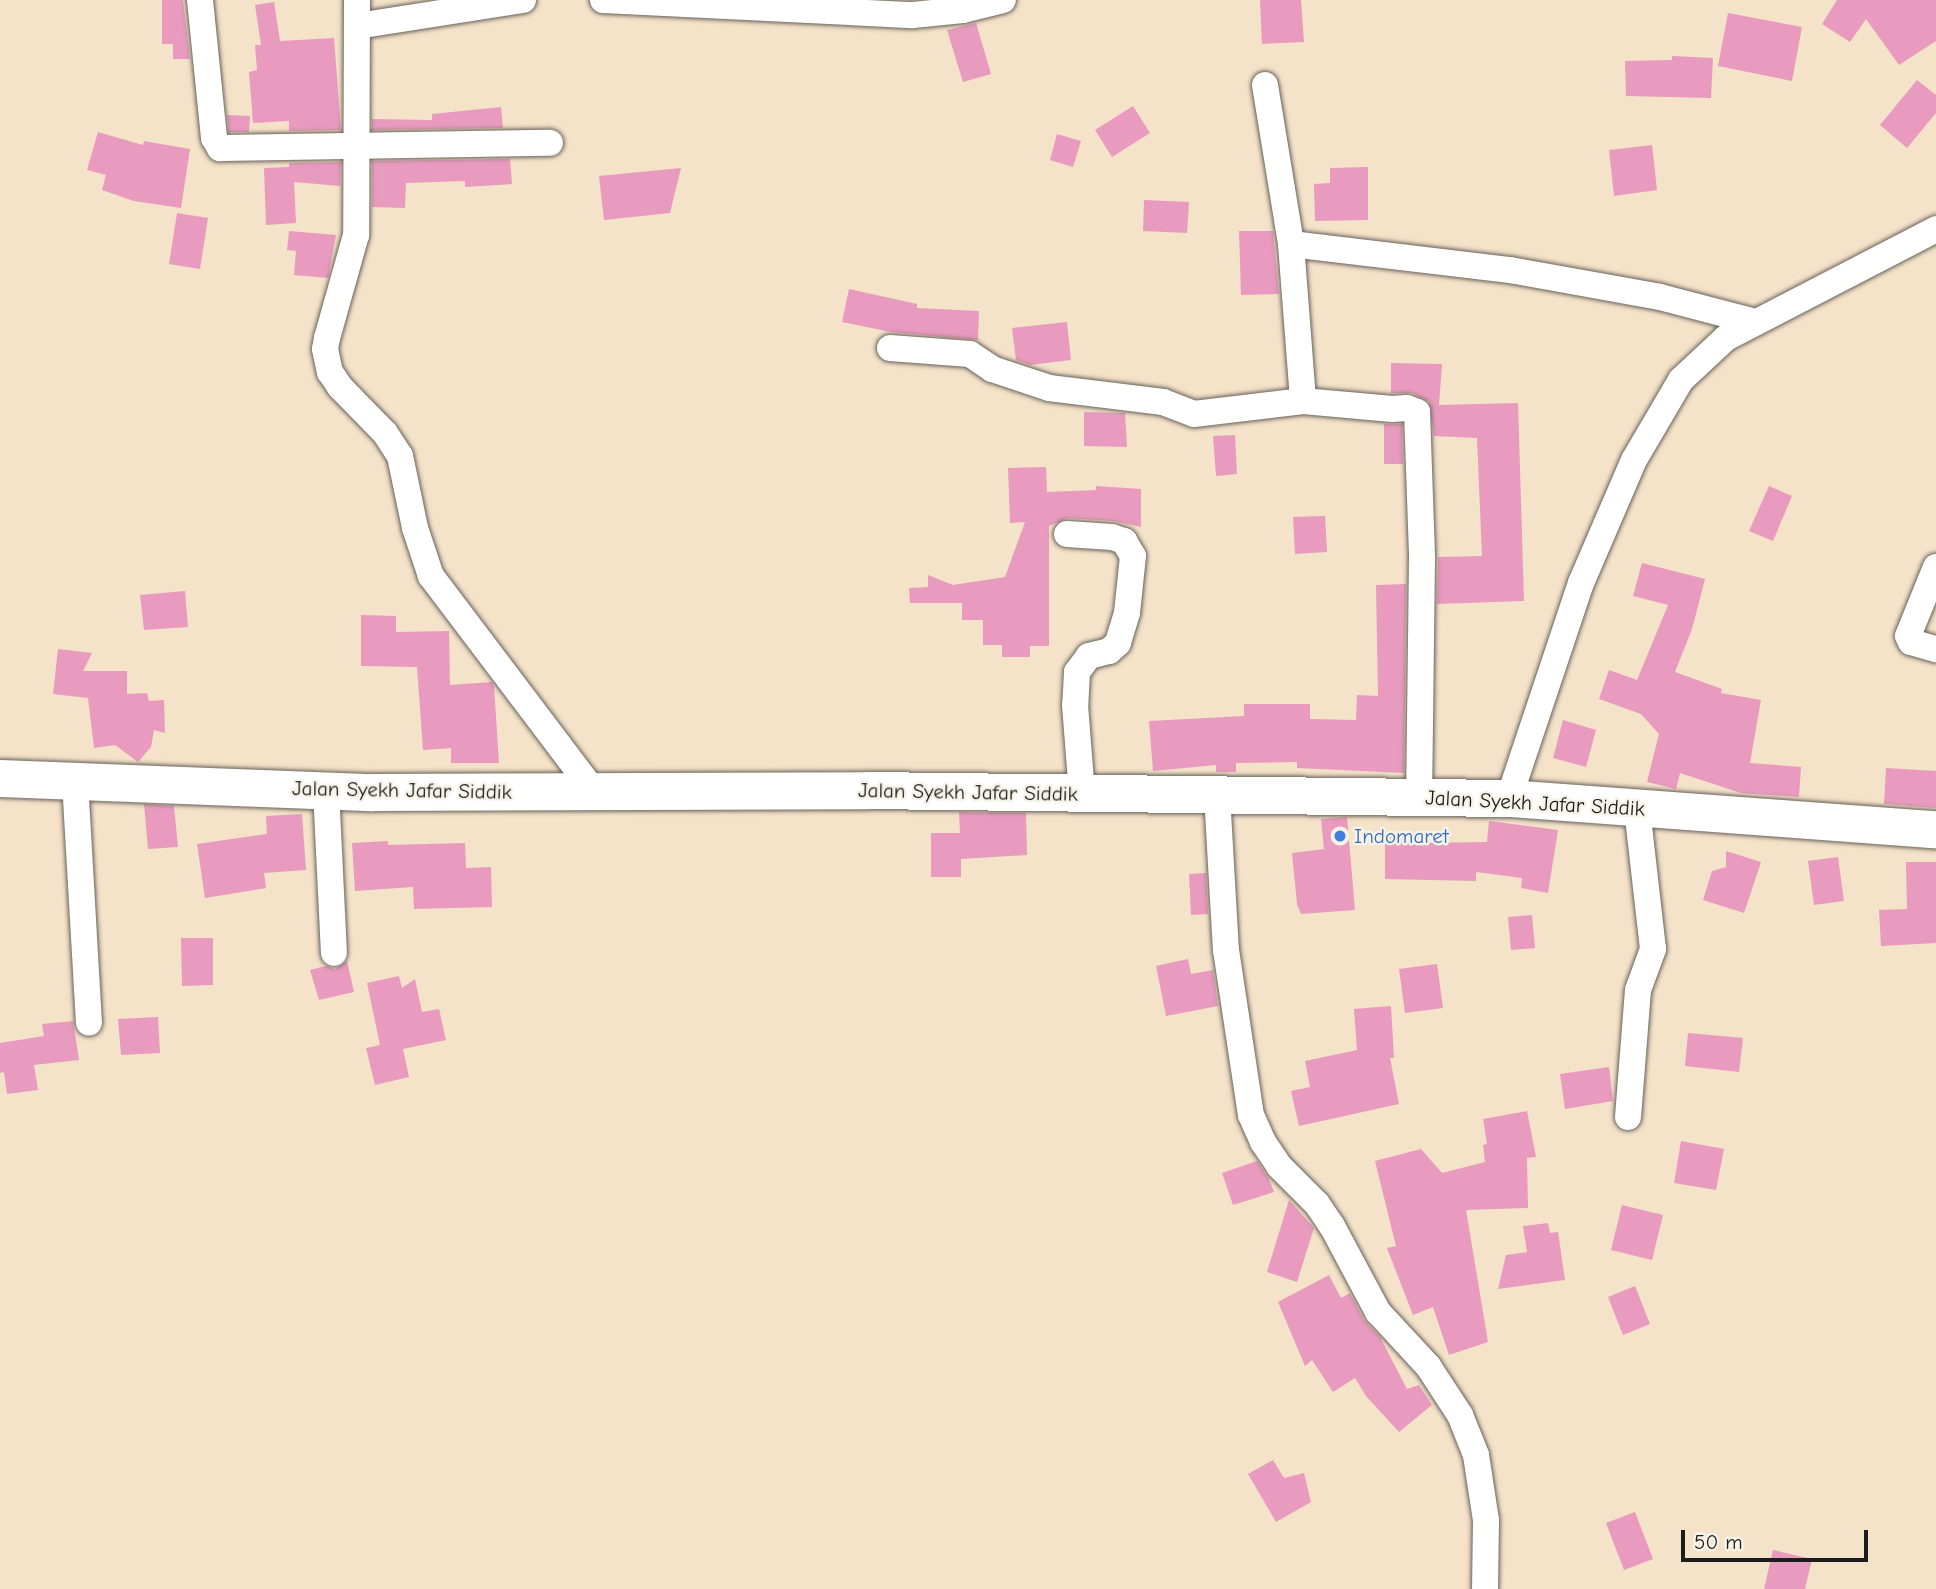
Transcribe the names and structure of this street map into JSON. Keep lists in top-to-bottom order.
{
  "streets": {
    "main road": ["Jalan Syekh Jafar Siddik"]
  },
  "places": ["Indomaret"],
  "scale_bar": "50 m"
}
